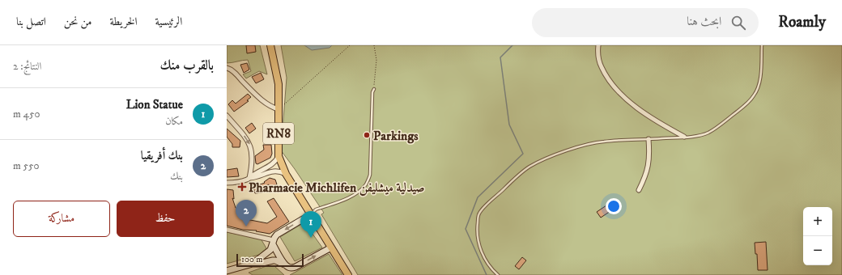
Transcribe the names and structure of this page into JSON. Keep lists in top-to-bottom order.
{
  "streets": {
    "main road": ["RN8"]
  },
  "places": {
    "other": ["Parkings"],
    "health": ["Pharmacie Michlifen صيدلية ميشليفن"]
  },
  "scale_bar": "100 m",
  "page": {
    "header": "Roamly",
    "search": "ابحث هنا",
    "nav": [
      "الرئيسية",
      "الخريطة",
      "من نحن",
      "اتصل بنا"
    ],
    "heading": ["بالقرب منك", "النتائج: 2"],
    "list": [
      {
        "mark": "1",
        "name": "Lion Statue",
        "note": "مكان",
        "value": "450 m"
      },
      {
        "mark": "2",
        "name": "بنك أفريقيا",
        "note": "بنك",
        "value": "550 m"
      }
    ],
    "buttons": ["حفظ", "مشاركة"],
    "pins": ["2", "1"],
    "map_buttons": ["+", "−"],
    "scale": "100 m"
  }
}
